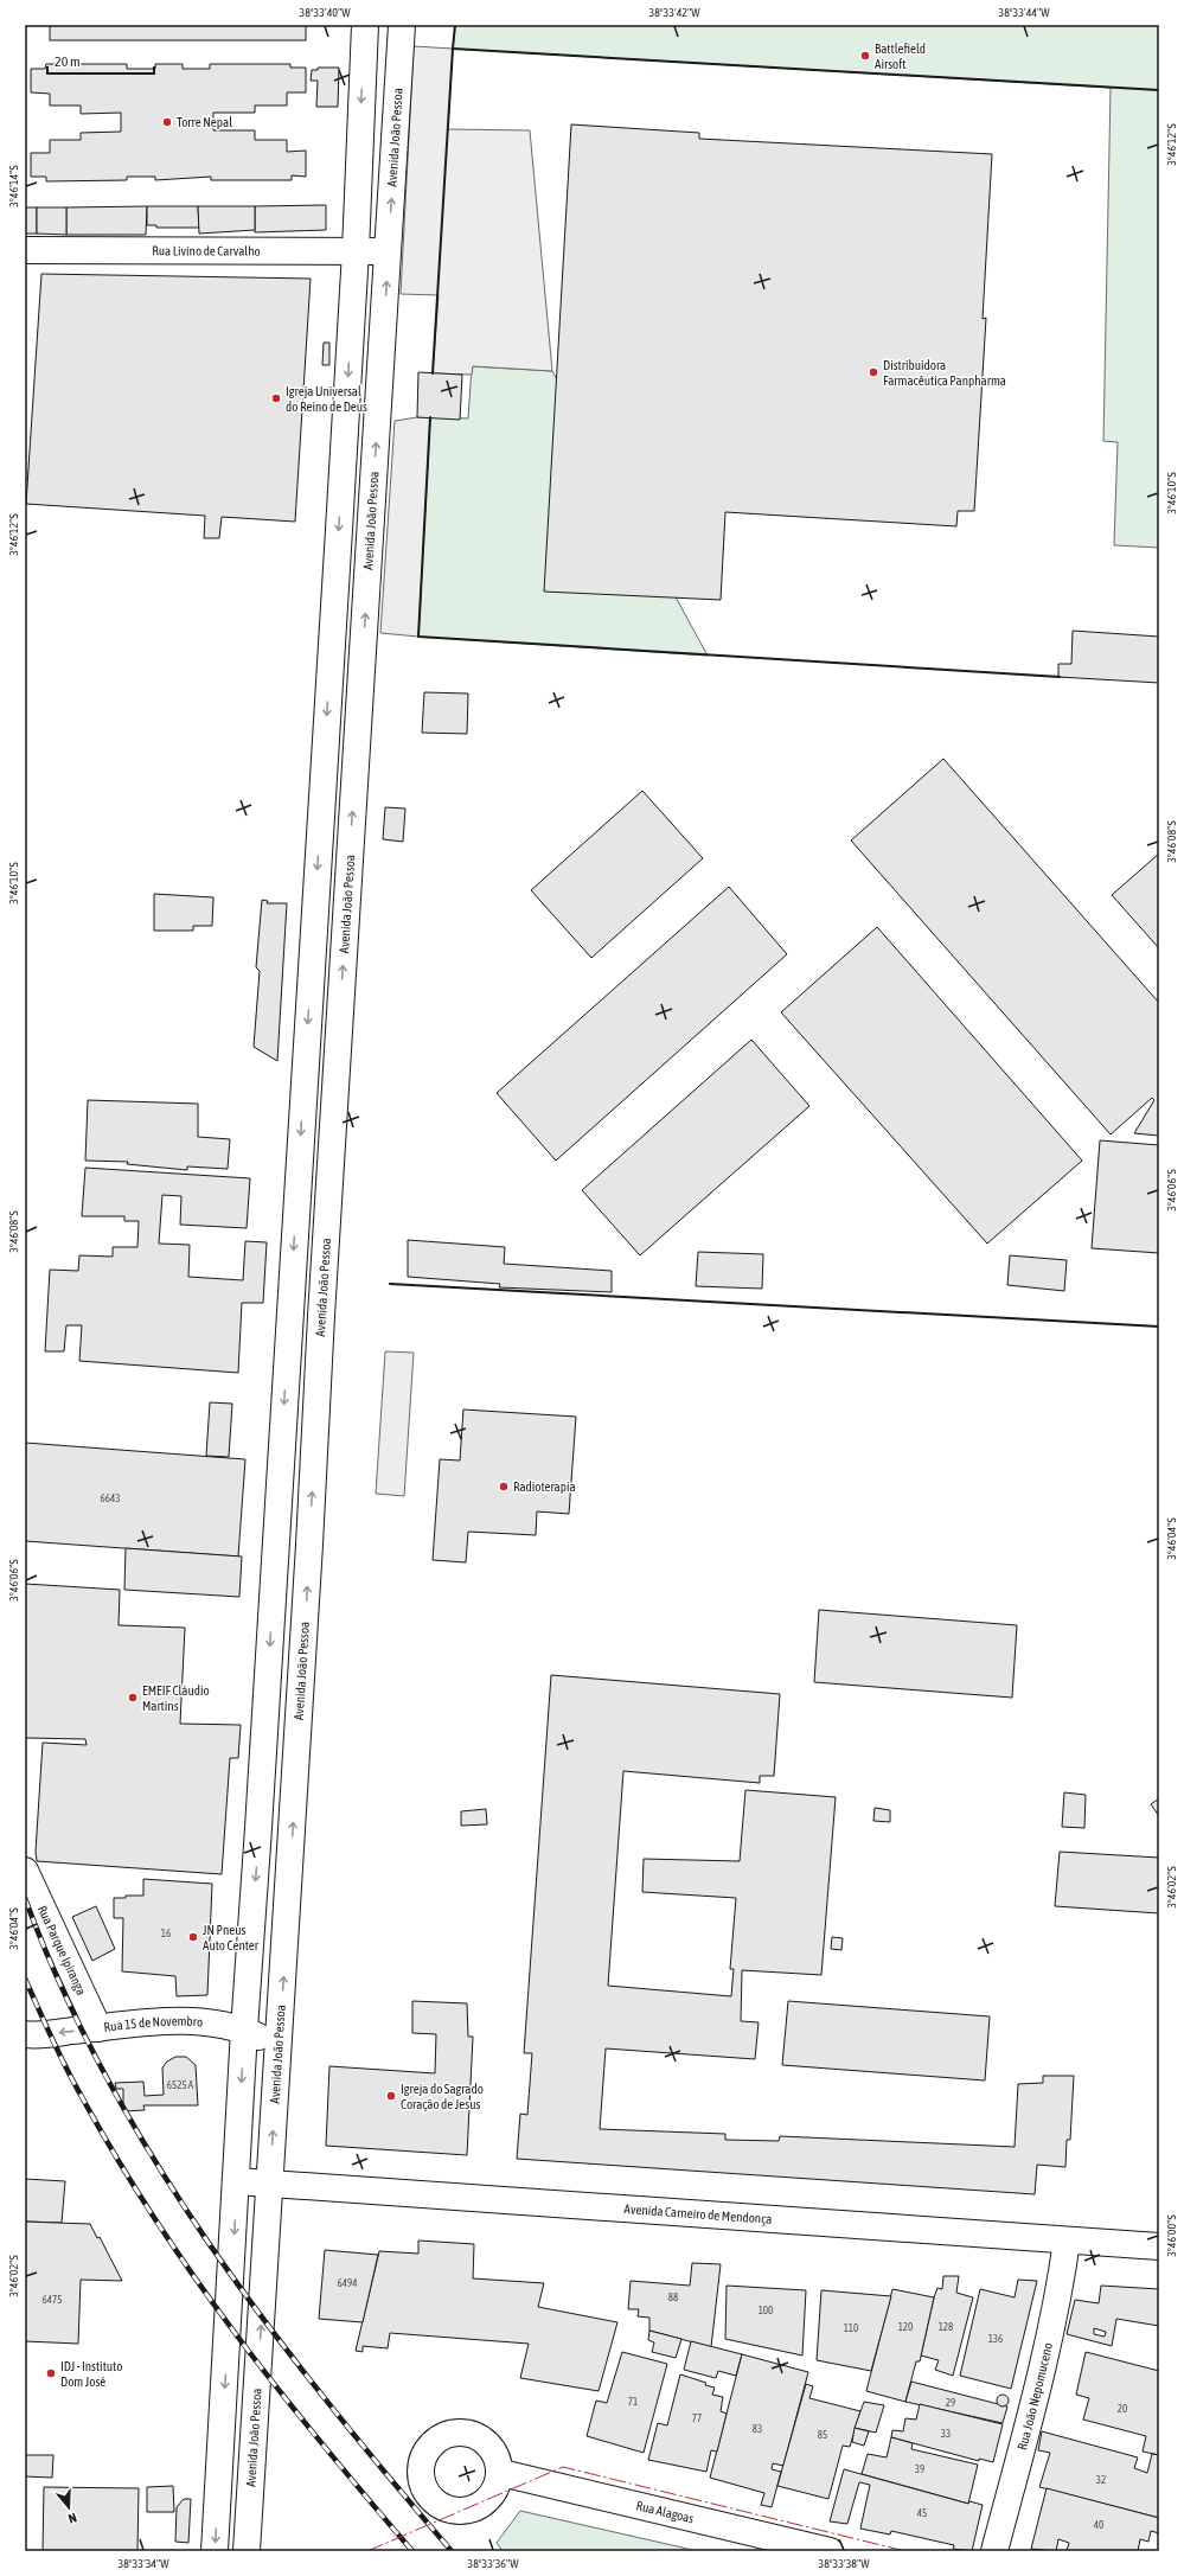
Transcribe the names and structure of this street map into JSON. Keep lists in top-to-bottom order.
{
  "streets": {
    "main road": [
      "Avenida João Pessoa",
      "Rua Livino de Carvalho",
      "Rua Parque Ipiranga",
      "Rua 15 de Novembro",
      "Avenida Carneiro de Mendonça",
      "Rua João Nepomuceno",
      "Rua Alagoas"
    ]
  },
  "crossings": [
    ["Avenida João Pessoa", "Rua Livino de Carvalho"],
    ["Avenida João Pessoa", "Rua 15 de Novembro"],
    ["Avenida João Pessoa", "Avenida Carneiro de Mendonça"],
    ["Rua Parque Ipiranga", "Rua 15 de Novembro"],
    ["Avenida Carneiro de Mendonça", "Rua João Nepomuceno"]
  ],
  "places": [
    "Battlefield Airsoft",
    "Torre Nepal",
    "Distribuidora Farmacêutica Panpharma",
    "Igreja Universal do Reino de Deus",
    "Radioterapia",
    "EMEIF Cláudio Martins",
    "JN Pneus Auto Center",
    "Igreja do Sagrado Coração de Jesus",
    "IDJ - Instituto Dom José"
  ],
  "house_numbers": [
    "6643",
    "16",
    "6525 A",
    "6494",
    "88",
    "6475",
    "100",
    "120",
    "128",
    "110",
    "136",
    "71",
    "29",
    "20",
    "77",
    "83",
    "33",
    "85",
    "39",
    "32",
    "45",
    "40"
  ],
  "scale_bar": "20 m",
  "north": "bottom",
  "coordinates": [
    "38°33'40\"W",
    "38°33'42\"W",
    "38°33'44\"W",
    "3°46'12\"S",
    "3°46'14\"S",
    "3°46'10\"S",
    "3°46'08\"S",
    "3°46'06\"S",
    "3°46'04\"S",
    "3°46'02\"S",
    "3°46'00\"S",
    "38°33'34\"W",
    "38°33'36\"W",
    "38°33'38\"W"
  ]
}
